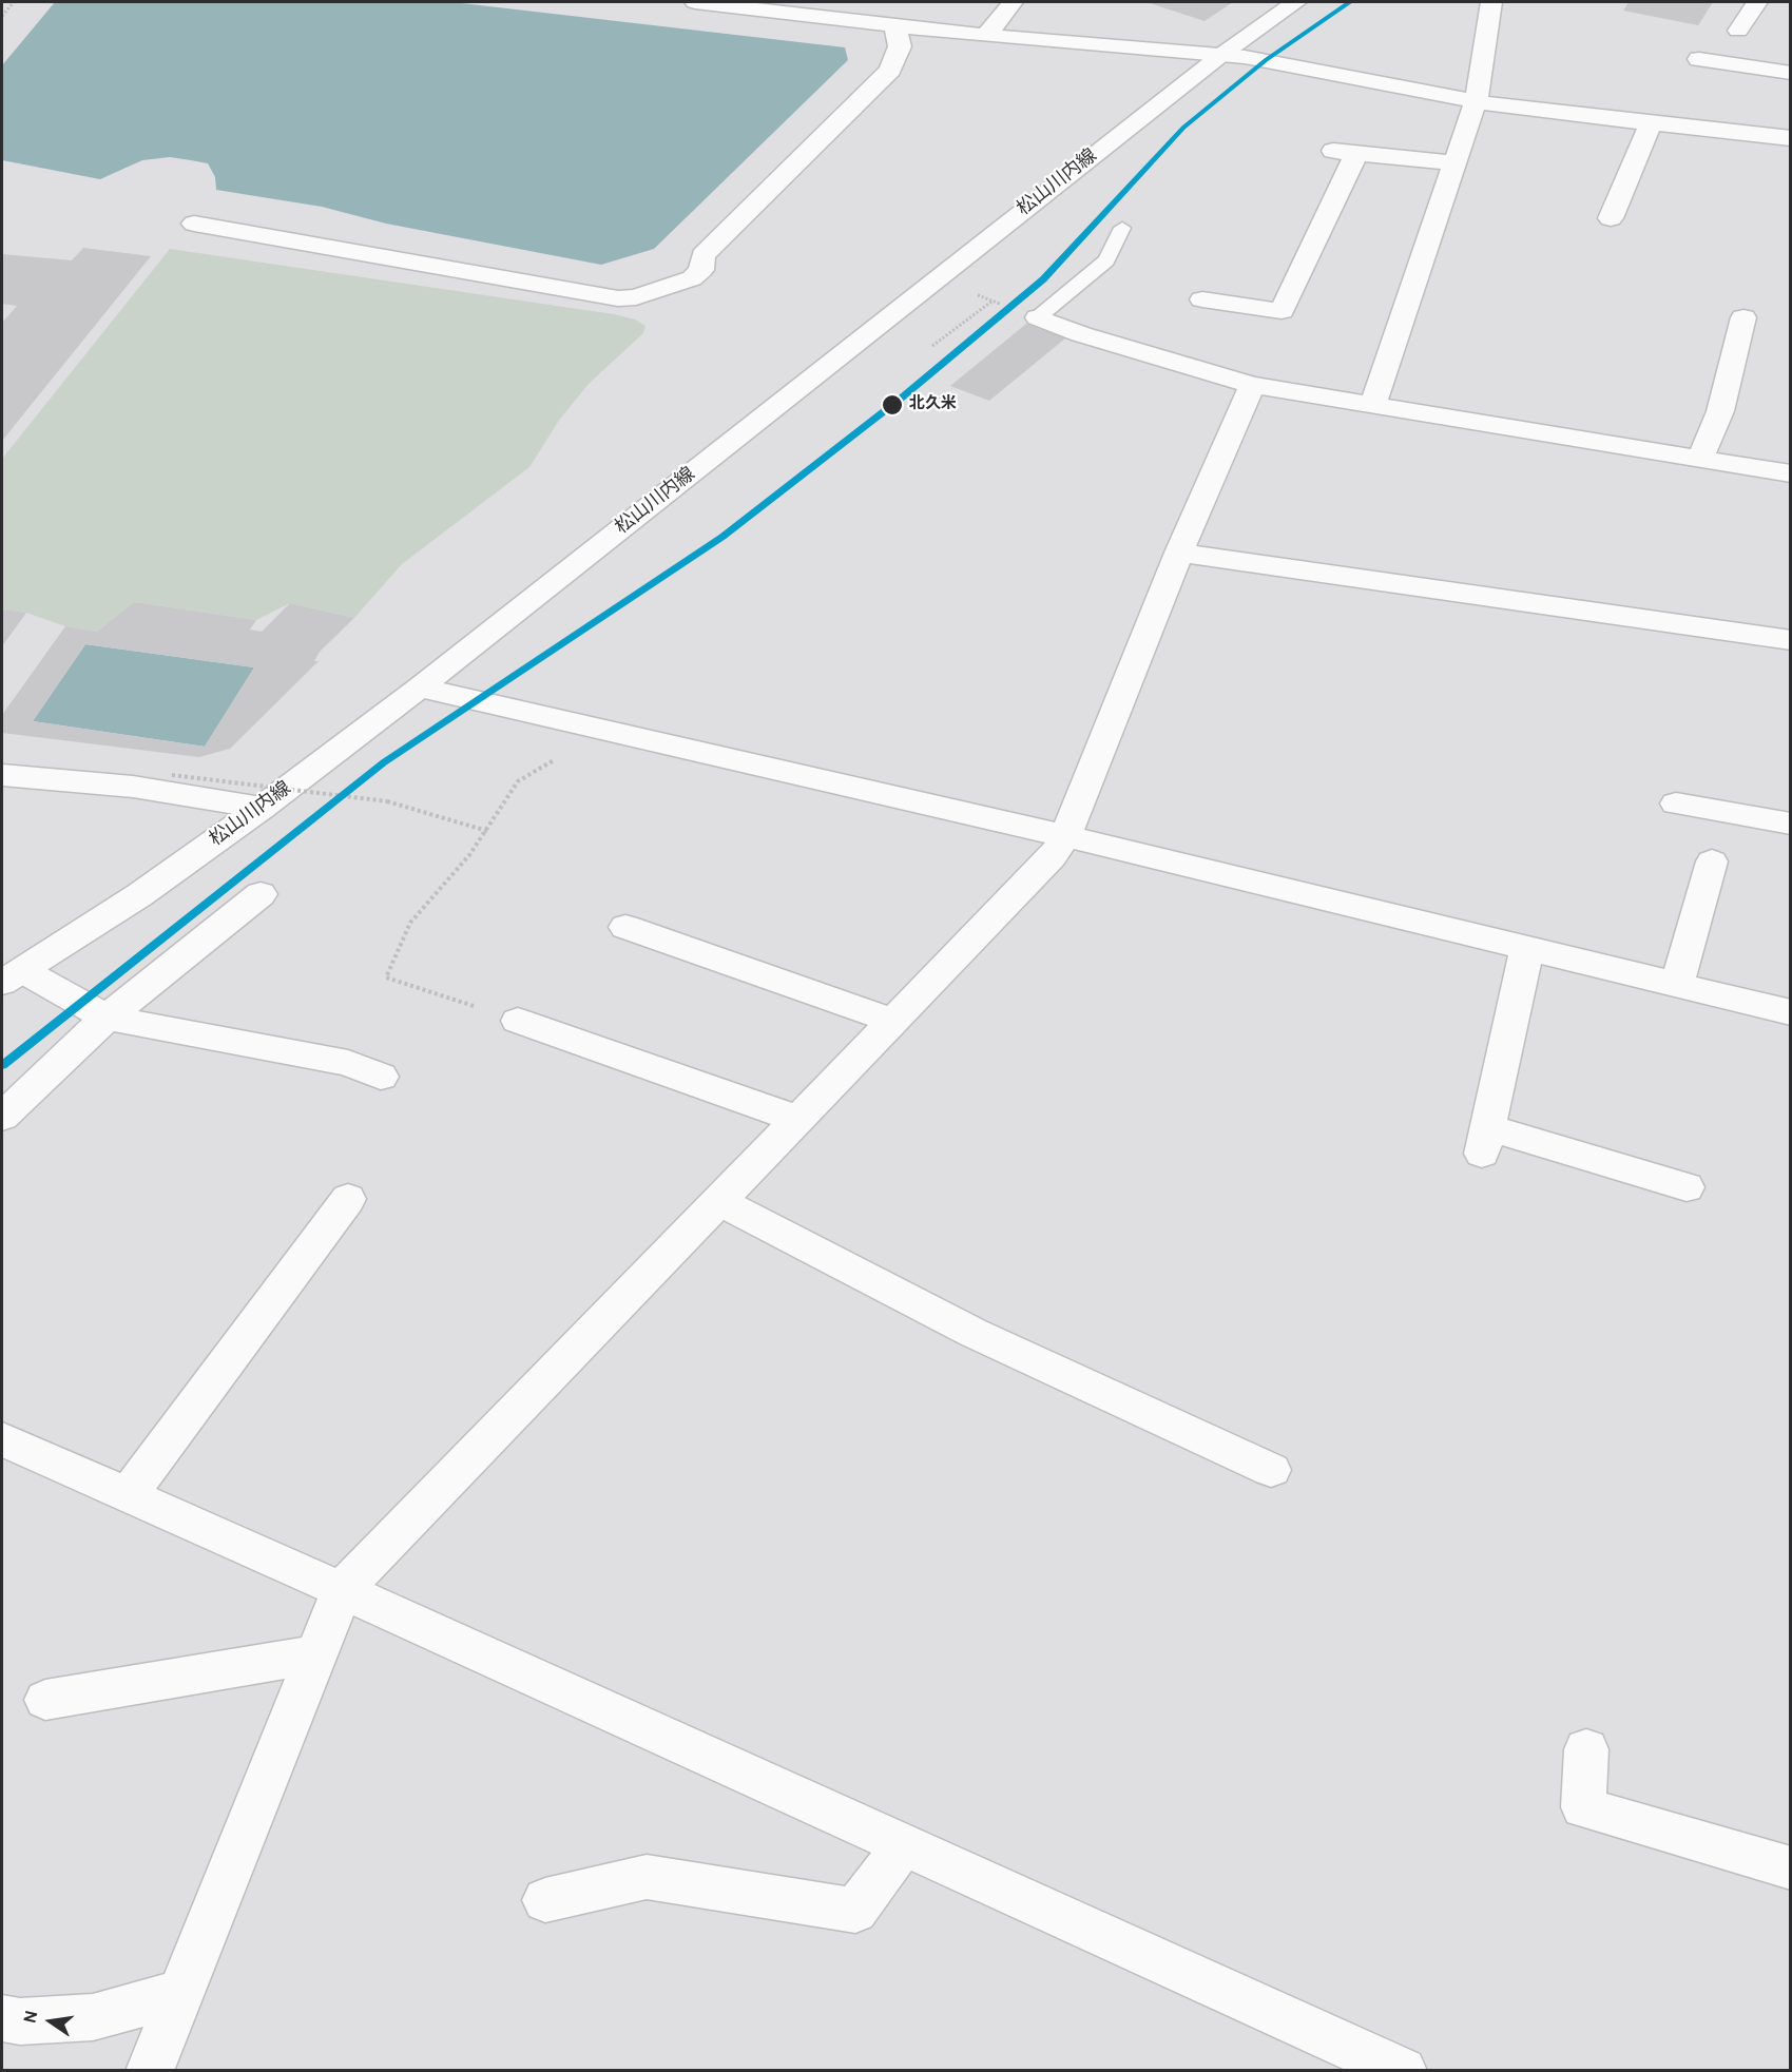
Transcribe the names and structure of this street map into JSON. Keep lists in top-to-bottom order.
{
  "streets": {
    "street": ["松山川内線"]
  },
  "places": ["北久米"],
  "north": "left"
}
